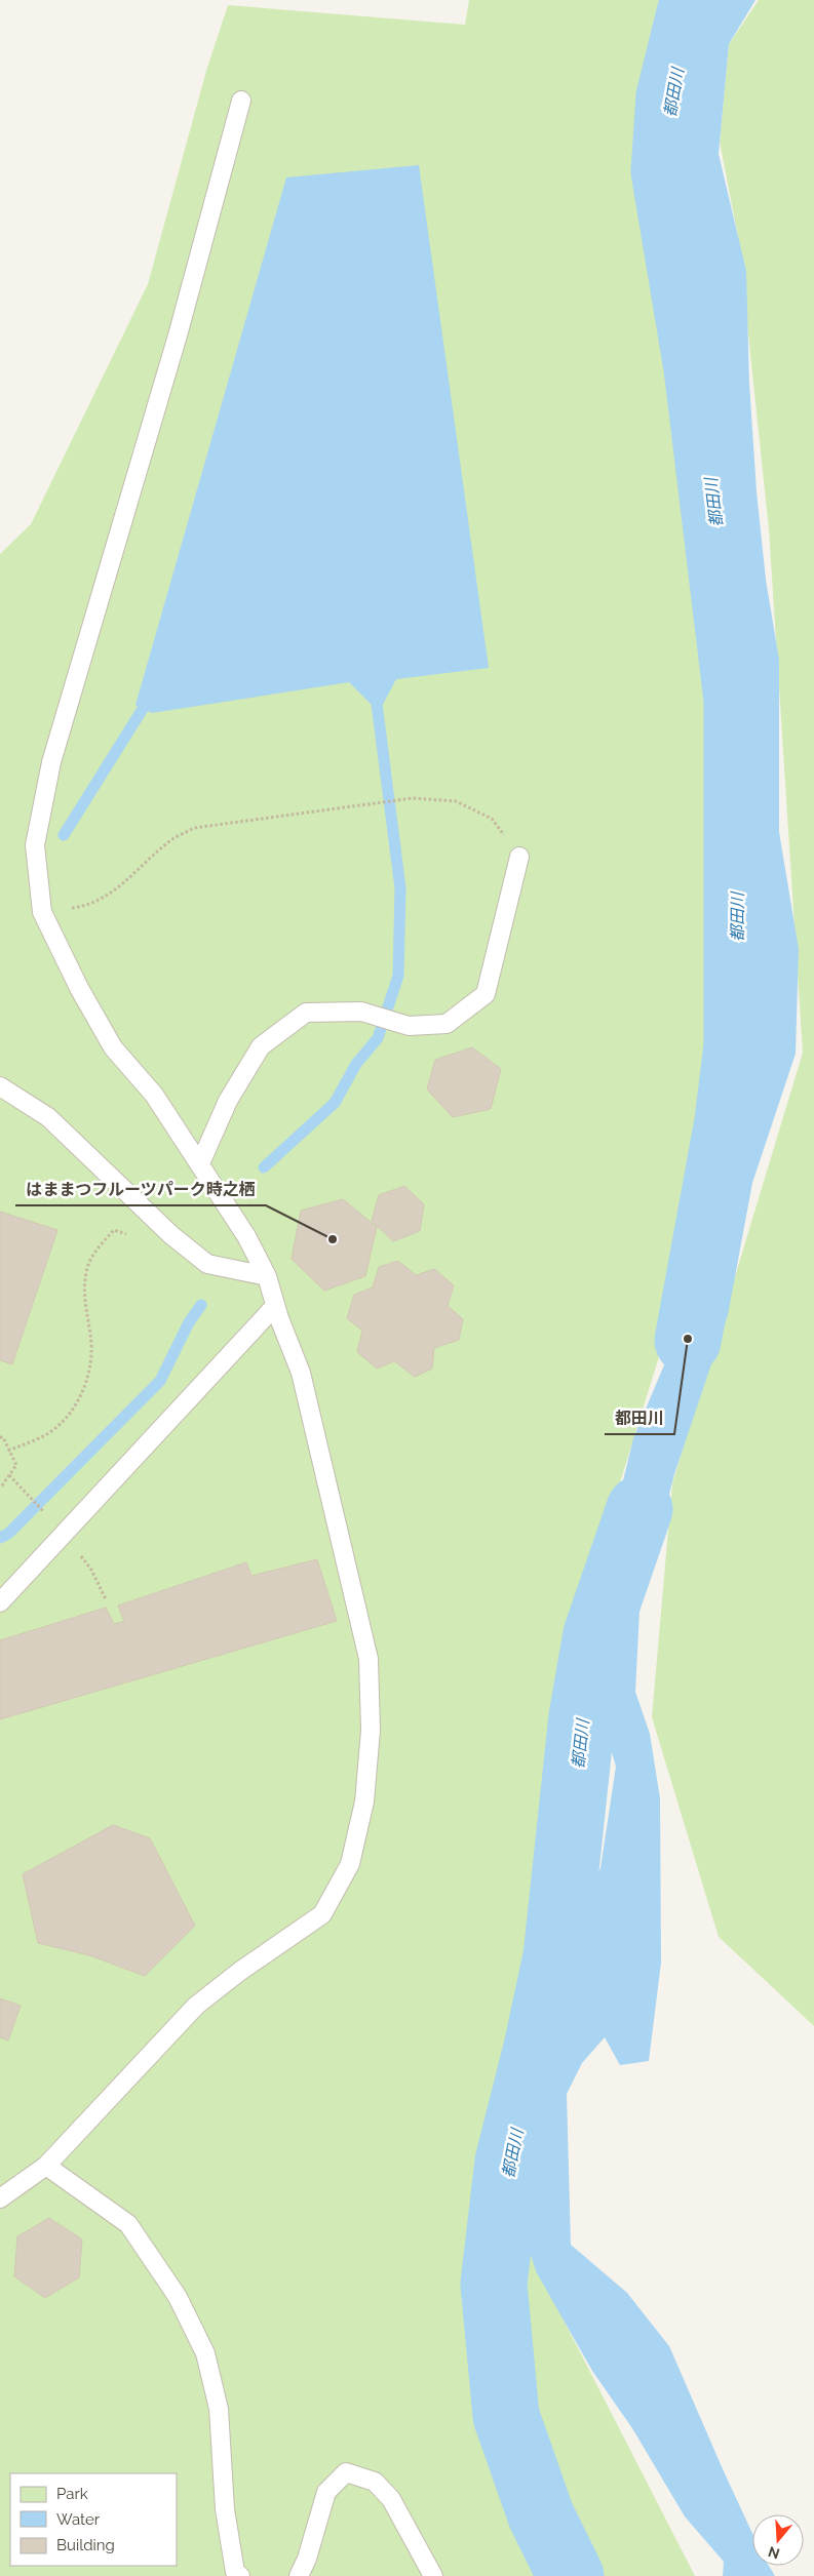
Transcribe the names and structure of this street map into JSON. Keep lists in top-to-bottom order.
{
  "water": ["都田川"],
  "places": ["はままつフルーツパーク時之栖", "都田川"],
  "legend": ["Park", "Water", "Building"],
  "north": "bottom"
}
